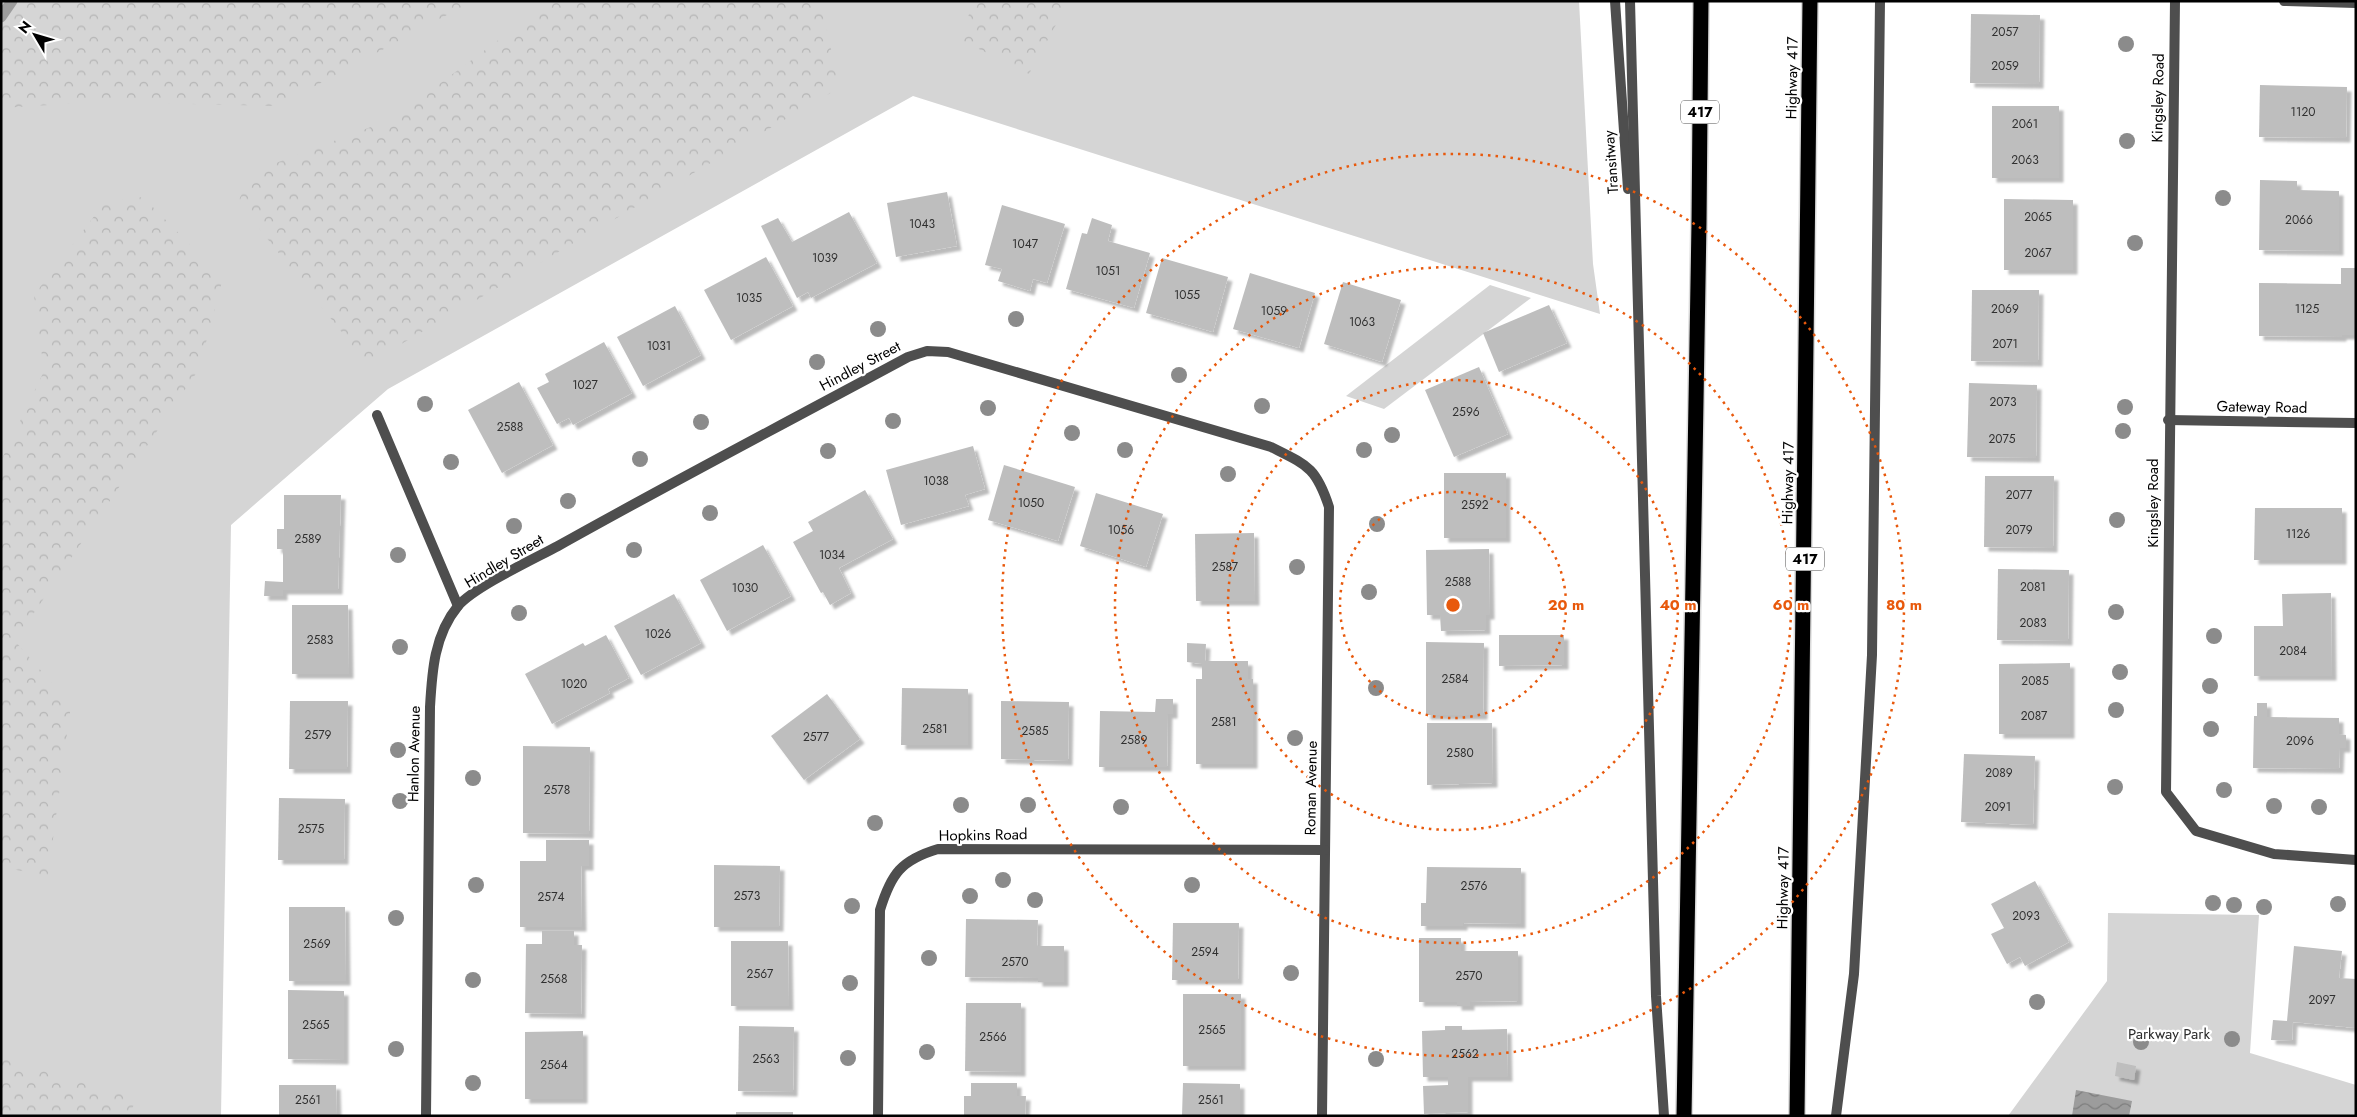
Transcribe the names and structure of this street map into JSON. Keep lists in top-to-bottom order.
{
  "streets": {
    "highway": ["Highway 417", "417"],
    "street": [
      "Kingsley Road",
      "Transitway",
      "Hindley Street",
      "Gateway Road",
      "Hanlon Avenue",
      "Roman Avenue",
      "Hopkins Road"
    ]
  },
  "crossings": [
    ["Kingsley Road", "Gateway Road"],
    ["Hindley Street", "Hanlon Avenue"],
    ["Hindley Street", "Roman Avenue"],
    ["Roman Avenue", "Hopkins Road"]
  ],
  "parks": ["Parkway Park"],
  "house_numbers": [
    "2057",
    "2059",
    "1120",
    "2061",
    "2063",
    "2065",
    "2066",
    "1043",
    "1047",
    "2067",
    "1039",
    "1051",
    "1055",
    "1035",
    "2069",
    "1125",
    "1059",
    "1063",
    "2071",
    "1031",
    "1027",
    "2073",
    "2596",
    "2588",
    "2075",
    "1038",
    "2077",
    "1050",
    "2592",
    "1056",
    "2079",
    "1126",
    "2589",
    "1034",
    "2587",
    "2588",
    "2081",
    "1030",
    "2083",
    "1026",
    "2583",
    "2084",
    "2584",
    "2085",
    "1020",
    "2087",
    "2581",
    "2581",
    "2585",
    "2579",
    "2577",
    "2589",
    "2096",
    "2580",
    "2089",
    "2578",
    "2091",
    "2575",
    "2576",
    "2573",
    "2574",
    "2093",
    "2569",
    "2594",
    "2570",
    "2567",
    "2570",
    "2568",
    "2097",
    "2565",
    "2565",
    "2566",
    "2562",
    "2563",
    "2564",
    "2561",
    "2561"
  ],
  "north": "top left",
  "rings": [
    "20 m",
    "40 m",
    "60 m",
    "80 m"
  ]
}
